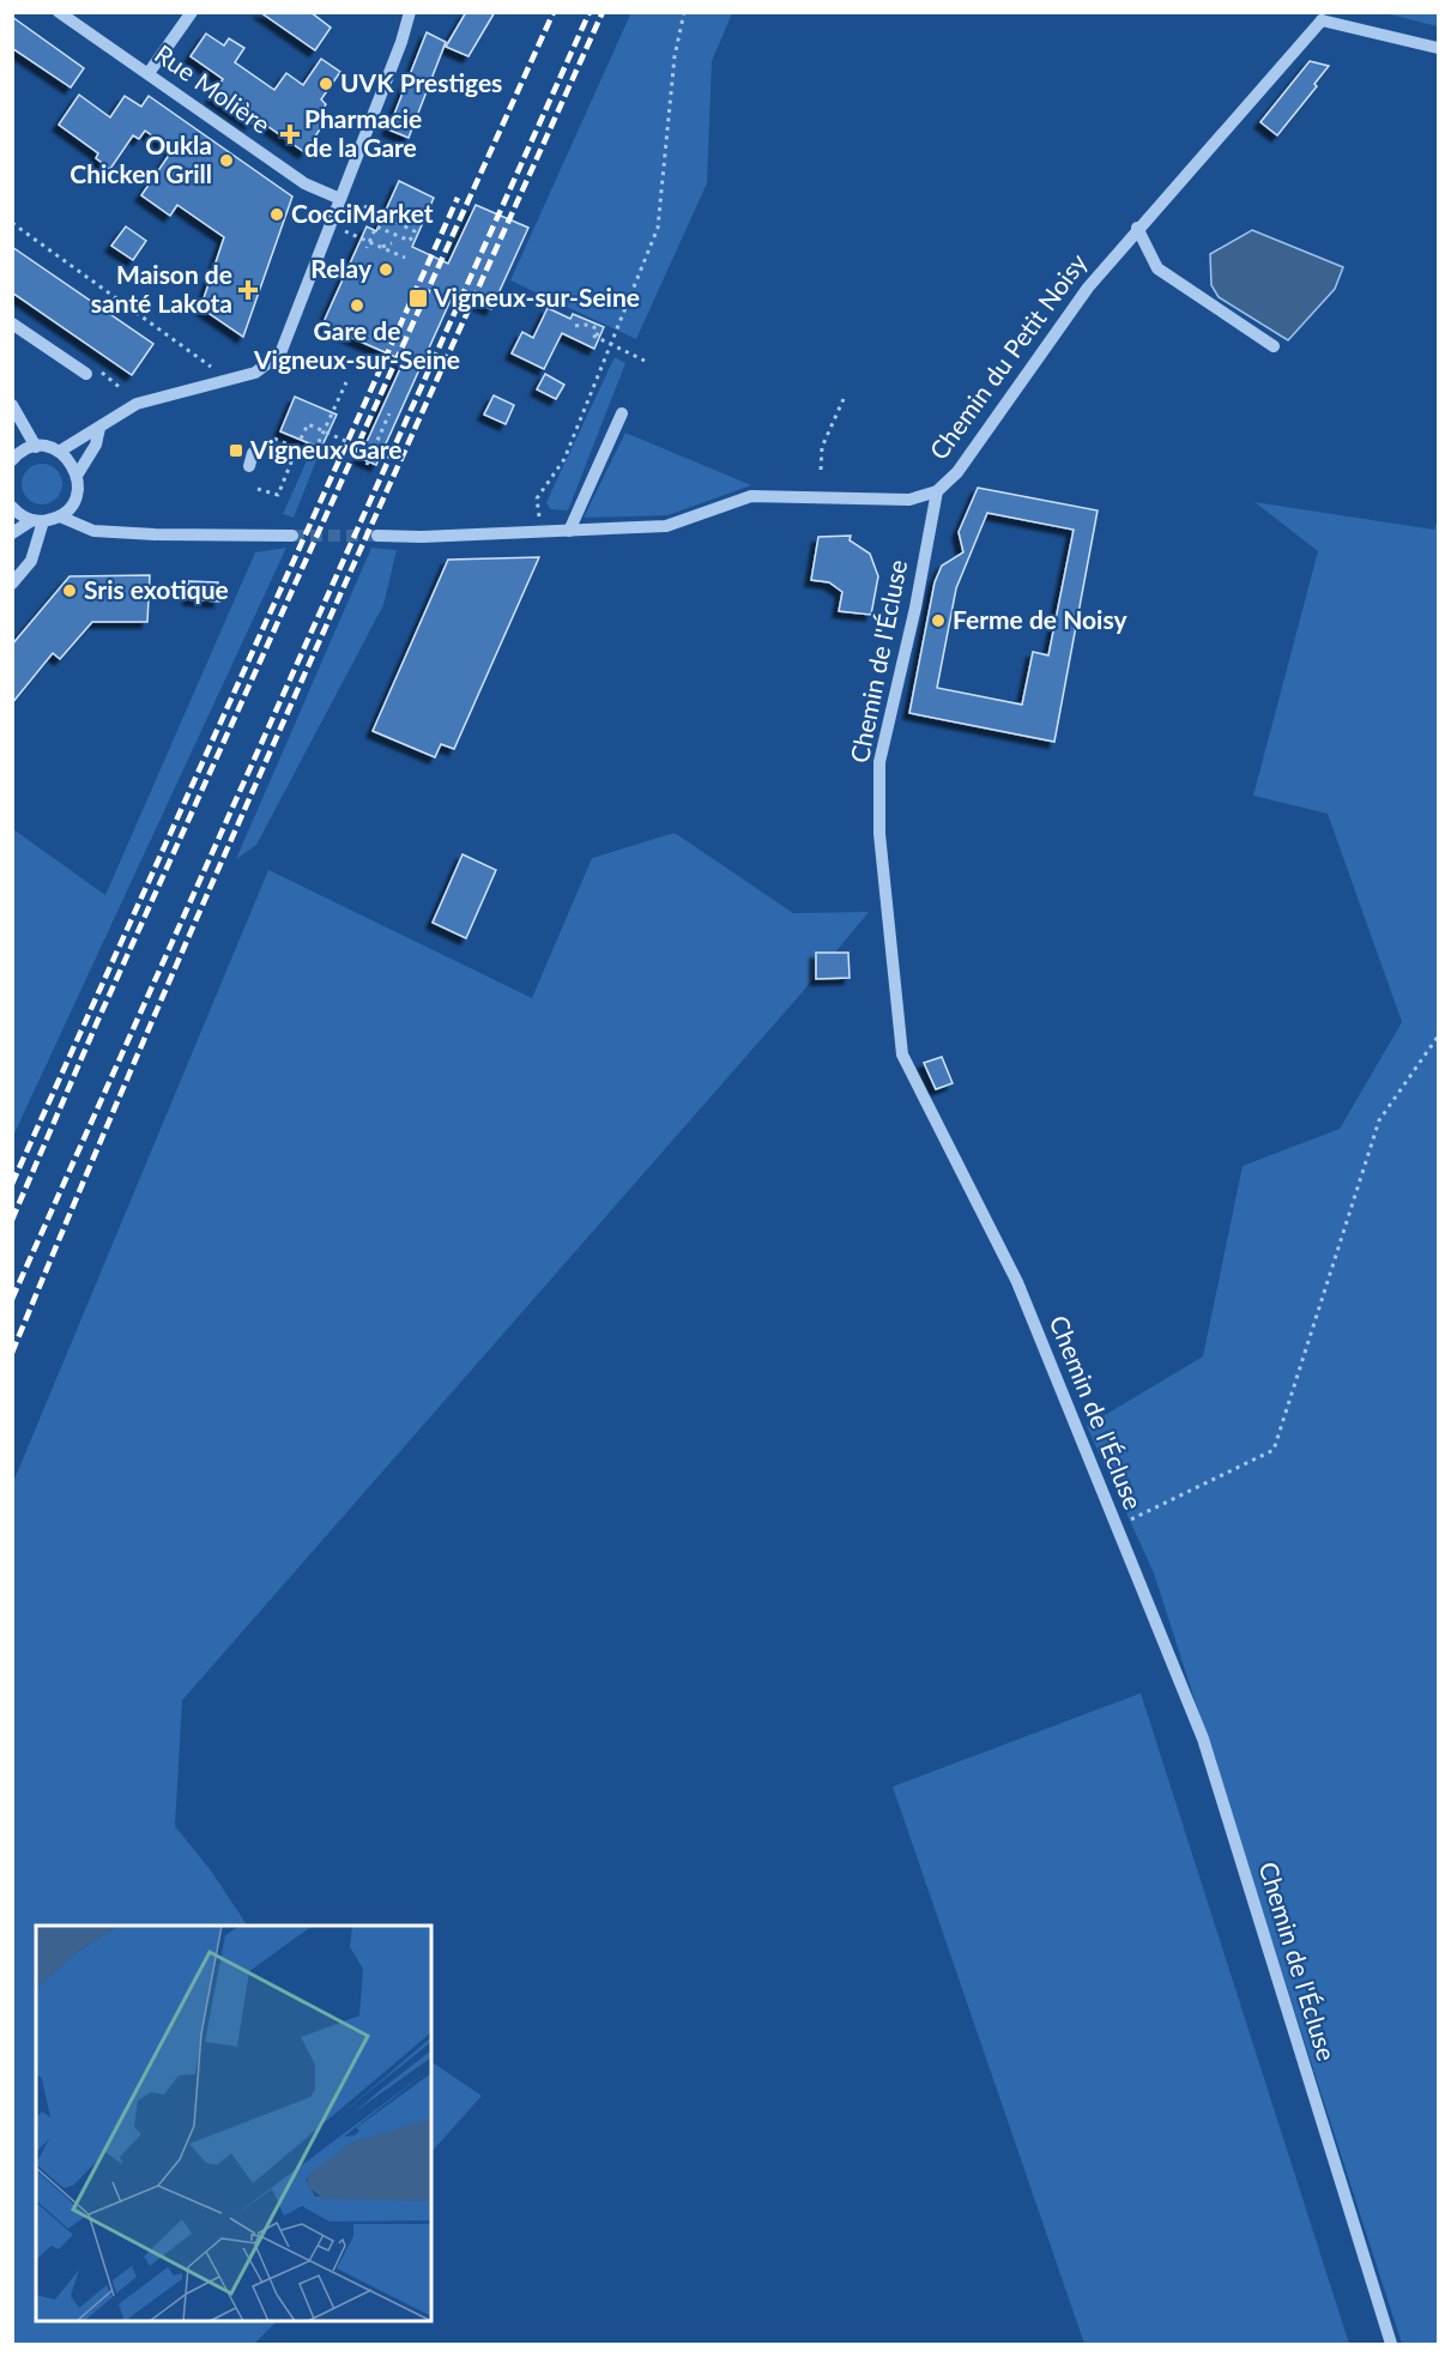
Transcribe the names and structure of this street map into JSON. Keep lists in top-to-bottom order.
{
  "streets": {
    "street": ["Rue Molière", "Chemin du Petit Noisy", "Chemin de l'Écluse"]
  },
  "crossings": [
    ["Chemin du Petit Noisy", "Chemin de l'Écluse"]
  ],
  "places": {
    "other": [
      "UVK Prestiges",
      "Oukla Chicken Grill",
      "CocciMarket",
      "Relay",
      "Gare de Vigneux-sur-Seine",
      "Sris exotique",
      "Ferme de Noisy"
    ],
    "health": ["Pharmacie de la Gare", "Maison de santé Lakota"],
    "transit": ["Vigneux-sur-Seine", "Vigneux Gare"]
  }
}
